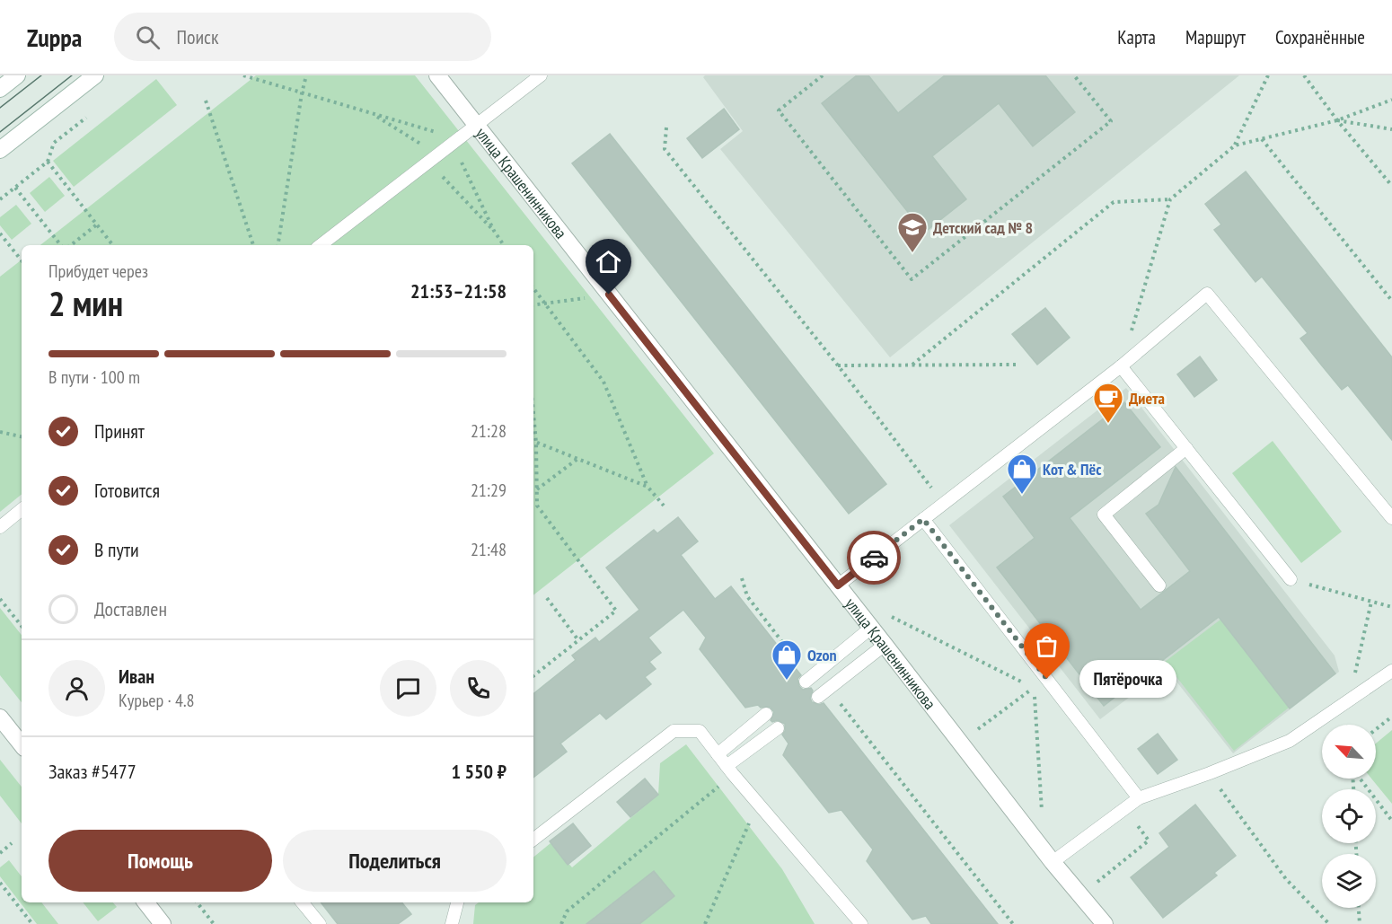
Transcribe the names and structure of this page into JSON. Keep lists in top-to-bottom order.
{
  "streets": {
    "street": ["улица Крашенинникова"]
  },
  "places": {
    "school or university": ["Детский сад № 8"],
    "cafe": ["Диета"],
    "shop": ["Кот & Пёс", "Ozon"],
    "other": ["Пятёрочка"]
  },
  "north": "top left",
  "page": {
    "header": "Zuppa",
    "search": "Поиск",
    "nav": ["Карта", "Маршрут", "Сохранённые"],
    "heading": ["2 мин", "Прибудет через", "21:53–21:58"],
    "panel": [
      "Иван",
      "Курьер · 4.8",
      "Заказ #5477",
      "1 550 ₽"
    ],
    "bar": "В пути · 100 m",
    "list": [
      ["Принят", "21:28"],
      ["Готовится", "21:29"],
      ["В пути", "21:48"],
      "Доставлен"
    ],
    "bubble": "Пятёрочка",
    "buttons": ["Помощь", "Поделиться"]
  }
}
